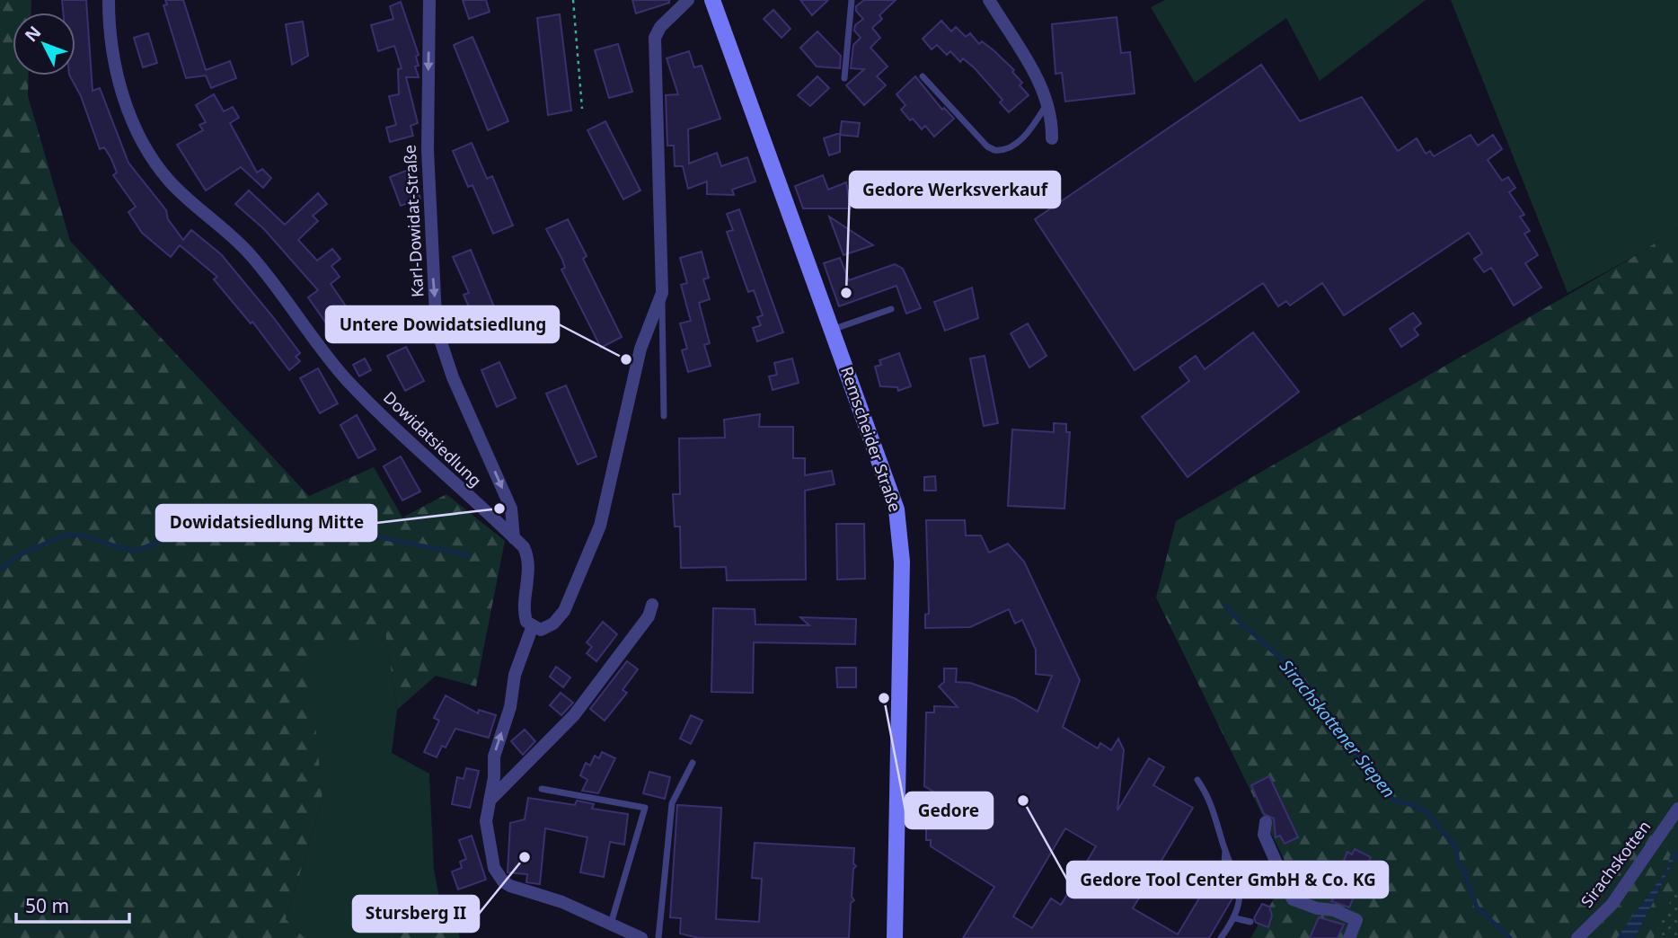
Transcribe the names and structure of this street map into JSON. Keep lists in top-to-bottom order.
{
  "streets": {
    "main road": ["Remscheider Straße"],
    "street": ["Karl-Dowidat-Straße", "Dowidatsiedlung", "Sirachskotten"]
  },
  "crossings": [
    ["Karl-Dowidat-Straße", "Dowidatsiedlung"]
  ],
  "one_way": ["Karl-Dowidat-Straße"],
  "water": ["Sirachskottener Siepen"],
  "places": [
    "Gedore Werksverkauf",
    "Untere Dowidatsiedlung",
    "Dowidatsiedlung Mitte",
    "Gedore",
    "Gedore Tool Center GmbH & Co. KG",
    "Stursberg II"
  ],
  "scale_bar": "50 m",
  "north": "top left"
}
